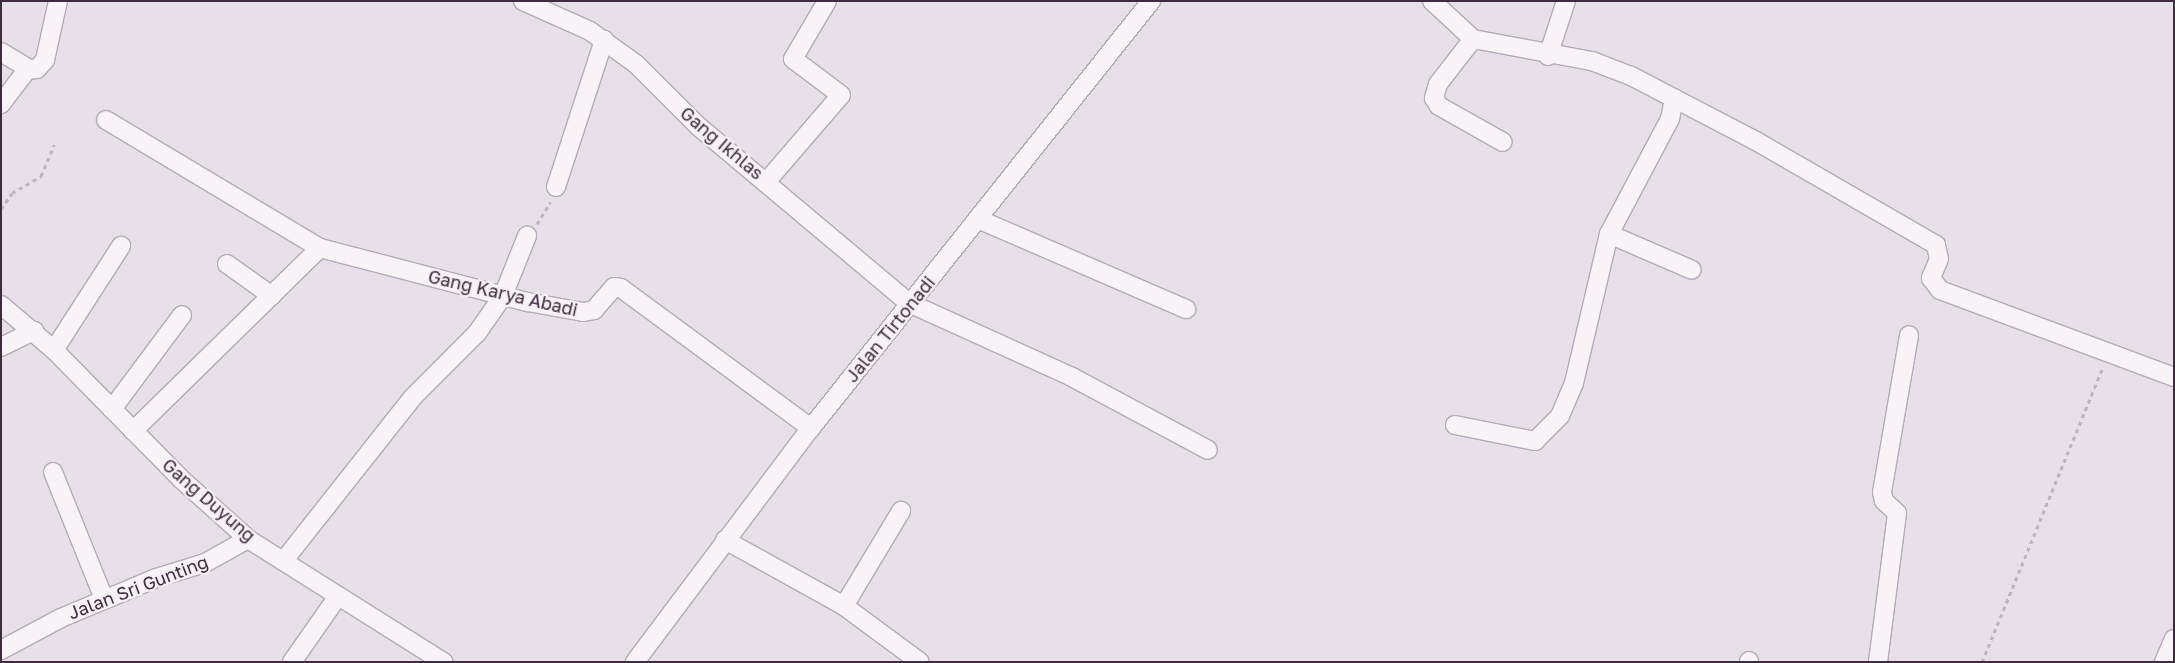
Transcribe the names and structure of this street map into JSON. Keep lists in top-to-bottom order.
{
  "streets": {
    "street": [
      "Gang Ikhlas",
      "Gang Karya Abadi",
      "Jalan Tirtonadi",
      "Gang Duyung",
      "Jalan Sri Gunting"
    ]
  },
  "crossings": [
    ["Gang Ikhlas", "Jalan Tirtonadi"],
    ["Gang Karya Abadi", "Jalan Tirtonadi"],
    ["Gang Duyung", "Jalan Sri Gunting"]
  ]
}
